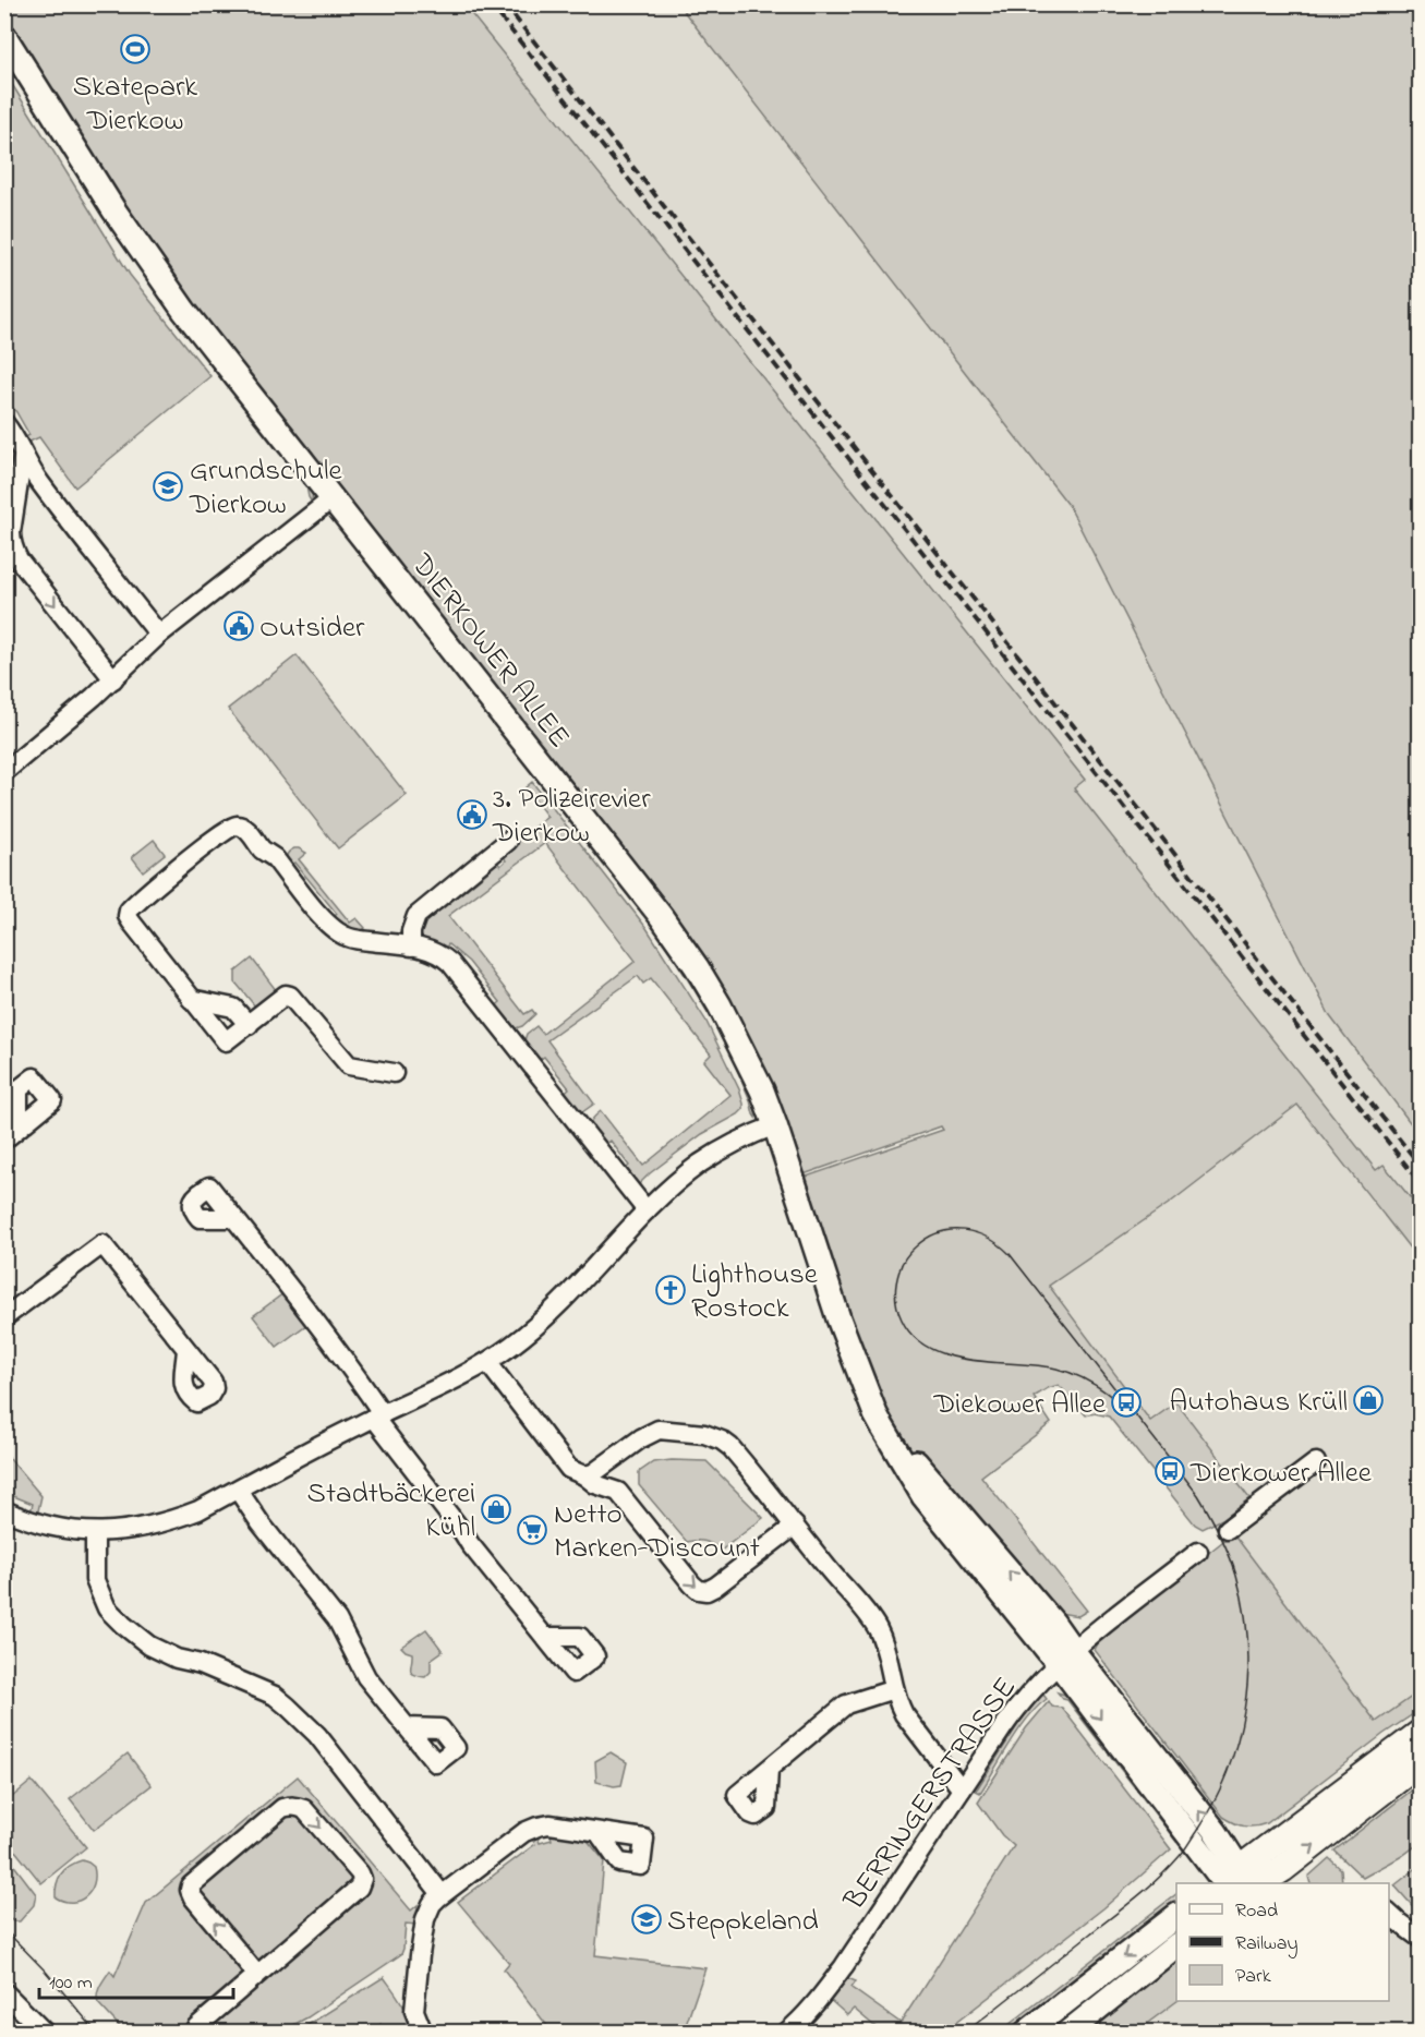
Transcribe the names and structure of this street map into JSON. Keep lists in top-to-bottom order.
{
  "streets": {
    "main road": ["DIERKOWER ALLEE"],
    "street": ["BERRINGERSTRASSE"]
  },
  "crossings": [
    ["DIERKOWER ALLEE", "BERRINGERSTRASSE"]
  ],
  "places": {
    "sports": ["Skatepark Dierkow"],
    "school or university": ["Grundschule Dierkow", "Steppkeland"],
    "public building": ["Outsider", "3. Polizeirevier Dierkow"],
    "church": ["Lighthouse Rostock"],
    "shop": ["Autohaus Krüll", "Stadtbäckerei Kühl"],
    "bus stop": ["Diekower Allee", "Dierkower Allee"],
    "supermarket": ["Netto Marken-Discount"]
  },
  "legend": ["Road", "Railway", "Park"],
  "scale_bar": "100 m"
}
